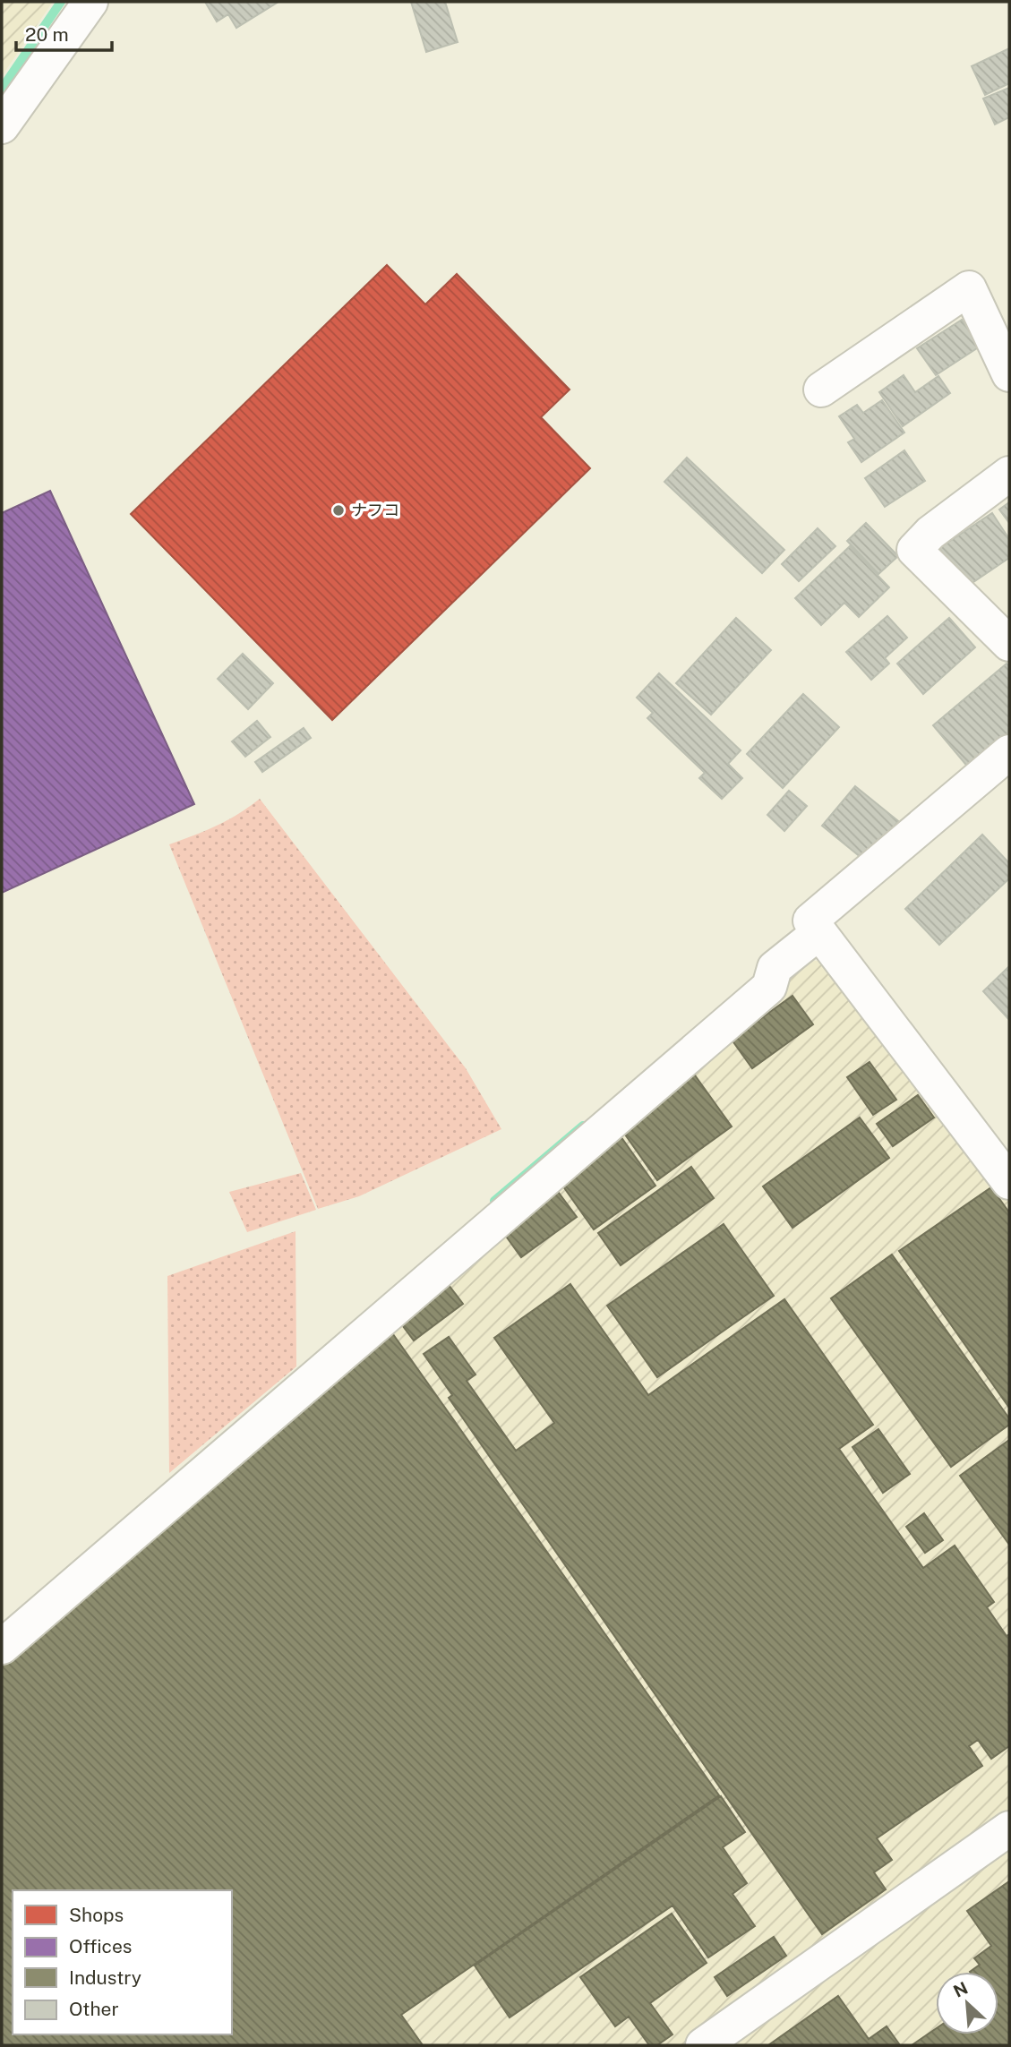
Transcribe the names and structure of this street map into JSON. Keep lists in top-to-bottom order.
{
  "places": ["ナフコ"],
  "legend": [
    "Shops",
    "Offices",
    "Industry",
    "Other"
  ],
  "scale_bar": "20 m",
  "north": "top left"
}
